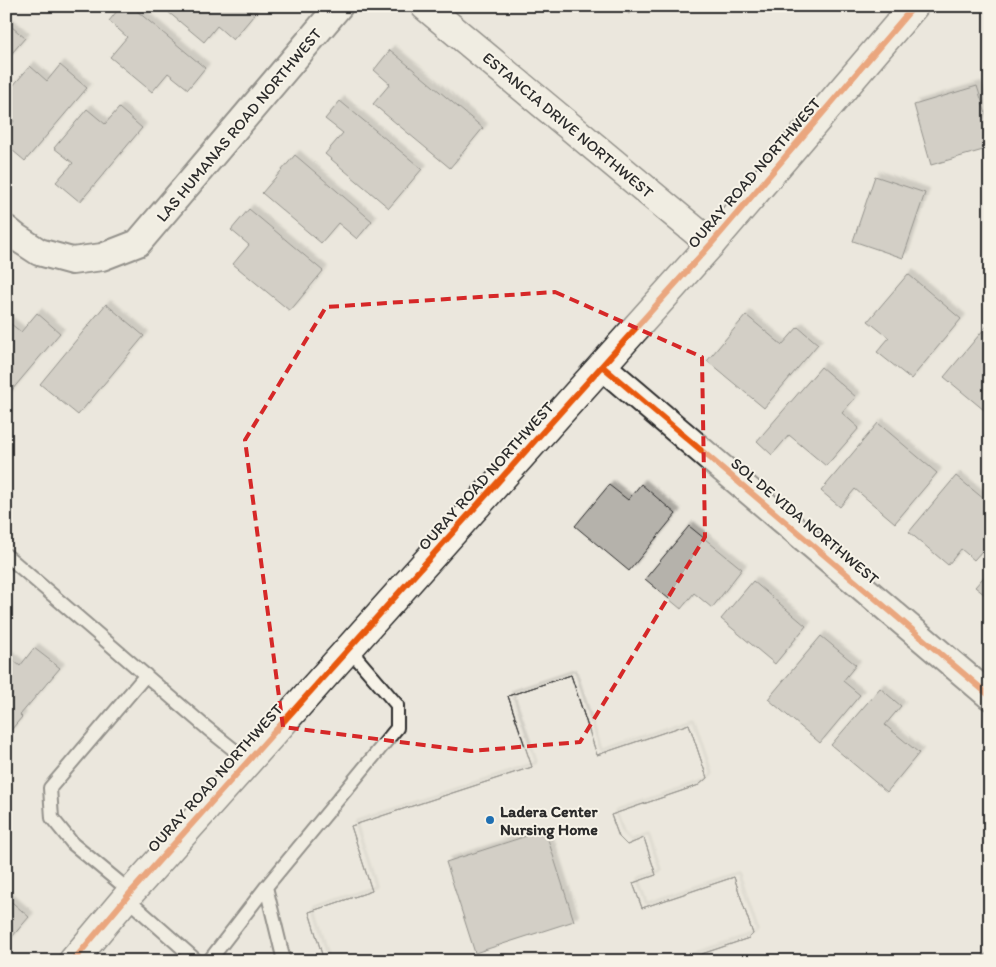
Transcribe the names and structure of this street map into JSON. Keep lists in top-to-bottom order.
{
  "streets": {
    "main road": ["ESTANCIA DRIVE NORTHWEST", "OURAY ROAD NORTHWEST"],
    "street": ["LAS HUMANAS ROAD NORTHWEST", "SOL DE VIDA NORTHWEST"]
  },
  "crossings": [
    ["ESTANCIA DRIVE NORTHWEST", "OURAY ROAD NORTHWEST"],
    ["OURAY ROAD NORTHWEST", "SOL DE VIDA NORTHWEST"]
  ],
  "places": ["Ladera Center Nursing Home"]
}
